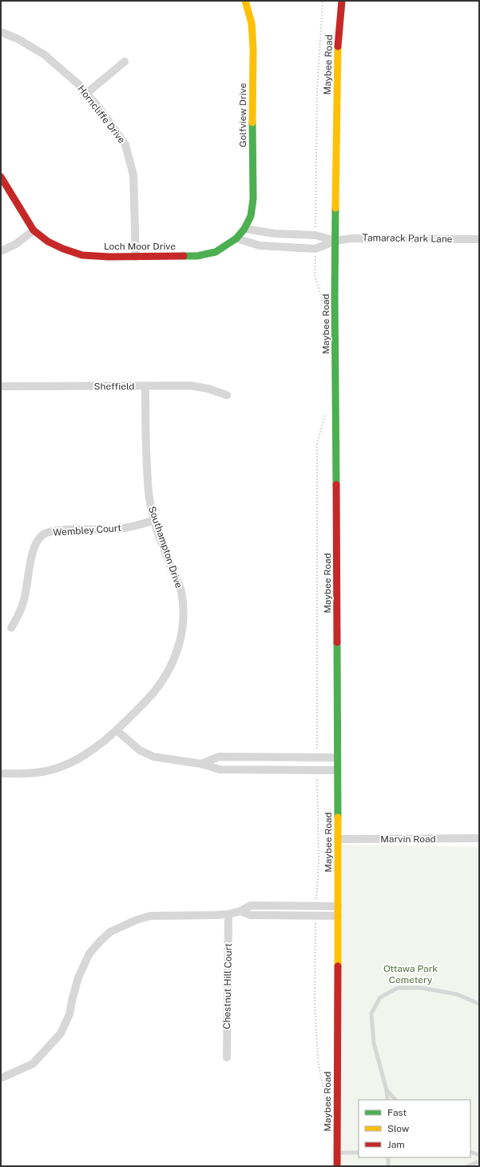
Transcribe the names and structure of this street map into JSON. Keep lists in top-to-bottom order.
{
  "streets": {
    "main road": ["Maybee Road", "Golfview Drive", "Loch Moor Drive"],
    "street": [
      "Horncliffe Drive",
      "Tamarack Park Lane",
      "Sheffield",
      "Wembley Court",
      "Southampton Drive",
      "Marvin Road",
      "Chestnut Hill Court"
    ]
  },
  "crossings": [
    ["Maybee Road", "Tamarack Park Lane"],
    ["Maybee Road", "Marvin Road"],
    ["Horncliffe Drive", "Loch Moor Drive"],
    ["Golfview Drive", "Loch Moor Drive"],
    ["Sheffield", "Southampton Drive"],
    ["Wembley Court", "Southampton Drive"]
  ],
  "parks": ["Ottawa Park Cemetery"],
  "legend": ["Fast", "Slow", "Jam"]
}
